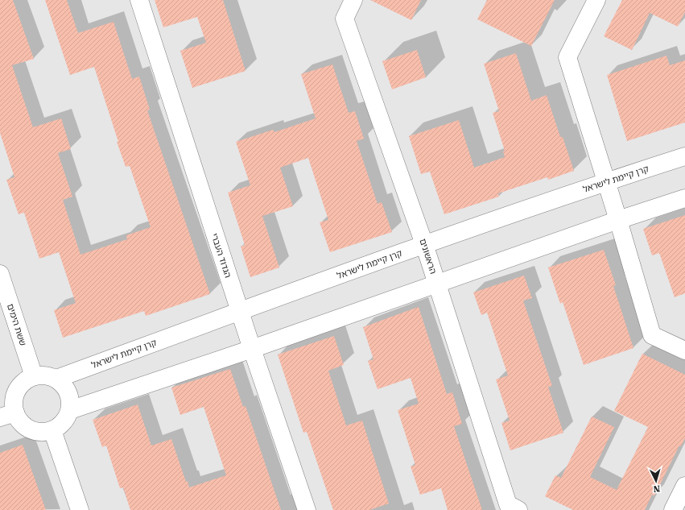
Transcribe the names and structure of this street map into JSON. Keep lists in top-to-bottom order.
{
  "streets": {
    "street": [
      "קרן קיימת לישראל",
      "הגדוד העברי",
      "הראשונים",
      "ששת הימים"
    ]
  },
  "crossings": [
    ["קרן קיימת לישראל", "הגדוד העברי"],
    ["קרן קיימת לישראל", "הראשונים"],
    ["קרן קיימת לישראל", "ששת הימים"]
  ],
  "north": "bottom"
}
